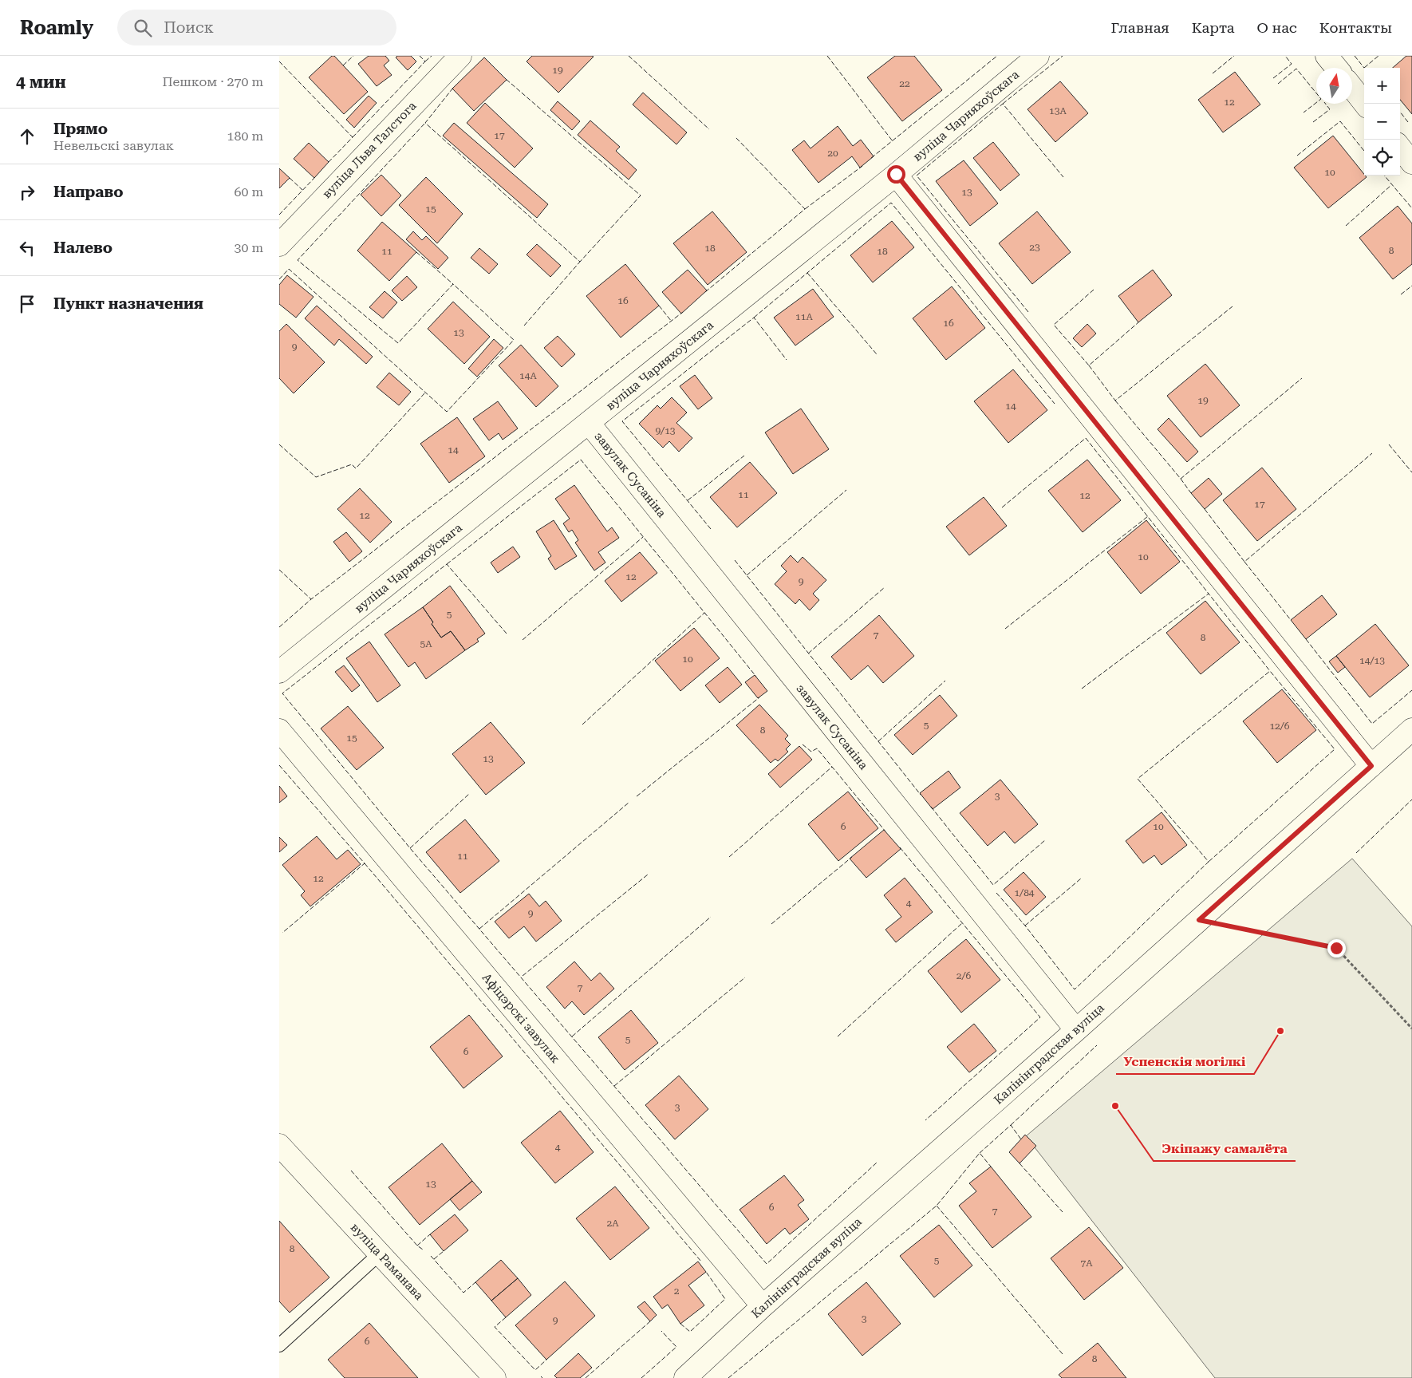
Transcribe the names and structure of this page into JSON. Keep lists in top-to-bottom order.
{
  "streets": {
    "street": [
      "вуліца Чарняхоўскага",
      "вуліца Льва Талстога",
      "завулак Сусаніна",
      "Афіцэрскі завулак",
      "Калінінградская вуліца",
      "вуліца Раманава"
    ]
  },
  "crossings": [
    ["вуліца Чарняхоўскага", "завулак Сусаніна"],
    ["завулак Сусаніна", "Калінінградская вуліца"],
    ["Афіцэрскі завулак", "Калінінградская вуліца"]
  ],
  "places": ["Успенскія могілкі", "Экіпажу самалёта"],
  "house_numbers": [
    "19",
    "22",
    "12",
    "13А",
    "17",
    "20",
    "10",
    "13",
    "15",
    "23",
    "18",
    "8",
    "11",
    "18",
    "16",
    "11А",
    "16",
    "13",
    "9",
    "14А",
    "19",
    "14",
    "9/13",
    "14",
    "11",
    "12",
    "17",
    "12",
    "10",
    "12",
    "9",
    "5",
    "7",
    "8",
    "5А",
    "10",
    "14/13",
    "5",
    "12/6",
    "8",
    "15",
    "13",
    "3",
    "6",
    "10",
    "11",
    "12",
    "1/84",
    "4",
    "9",
    "2/6",
    "7",
    "5",
    "6",
    "3",
    "4",
    "13",
    "6",
    "7",
    "2А",
    "8",
    "5",
    "7А",
    "2",
    "3",
    "9",
    "6",
    "8"
  ],
  "north": "top",
  "page": {
    "header": "Roamly",
    "search": "Поиск",
    "nav": [
      "Главная",
      "Карта",
      "О нас",
      "Контакты"
    ],
    "heading": ["4 мин", "Пешком · 270 m"],
    "map_buttons": ["+", "−"],
    "list": [
      ["Прямо", "Невельскі завулак", "180 m"],
      ["Направо", "60 m"],
      ["Налево", "30 m"],
      "Пункт назначения"
    ]
  }
}
